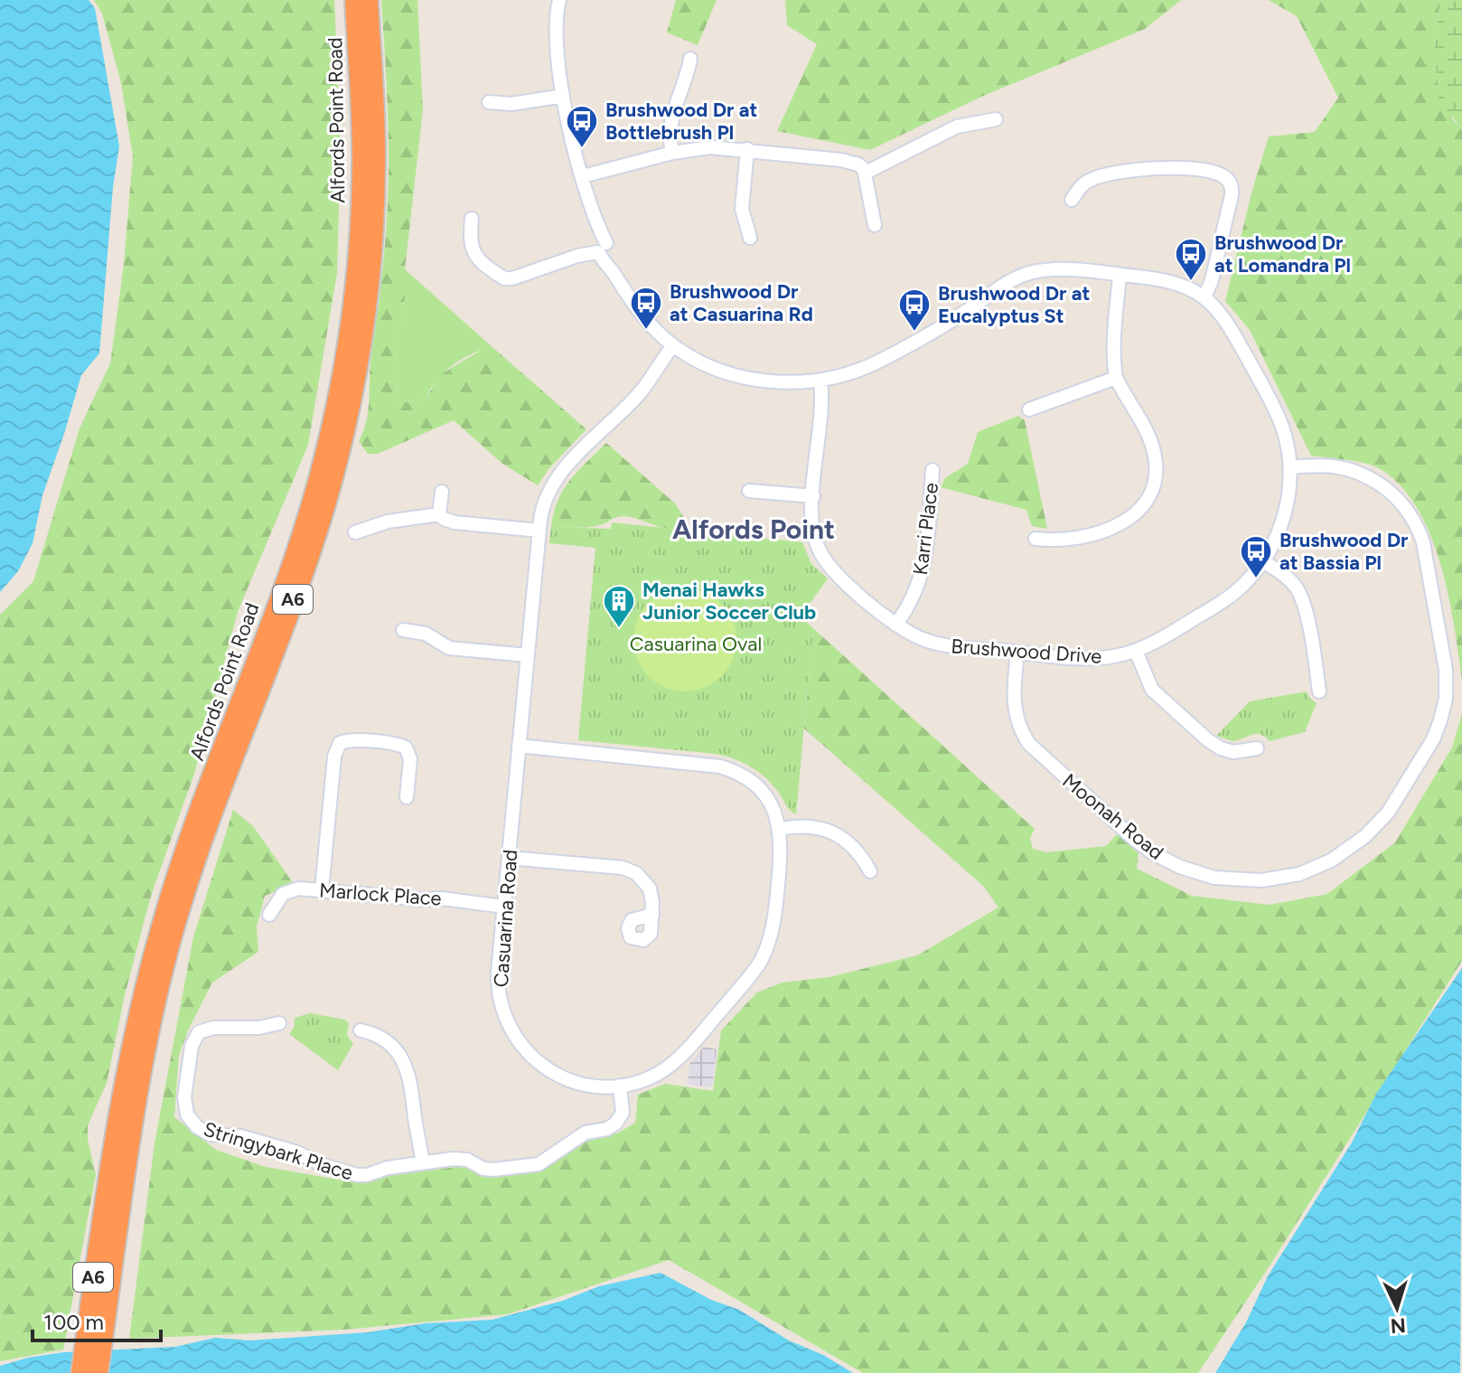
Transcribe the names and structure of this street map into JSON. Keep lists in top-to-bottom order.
{
  "streets": {
    "highway": ["Alfords Point Road", "A6"],
    "street": [
      "Karri Place",
      "Brushwood Drive",
      "Moonah Road",
      "Marlock Place",
      "Casuarina Road",
      "Stringybark Place"
    ]
  },
  "crossings": [
    ["Karri Place", "Brushwood Drive"],
    ["Brushwood Drive", "Moonah Road"],
    ["Brushwood Drive", "Casuarina Road"],
    ["Marlock Place", "Casuarina Road"],
    ["Casuarina Road", "Stringybark Place"]
  ],
  "districts": ["Alfords Point"],
  "parks": ["Casuarina Oval"],
  "places": {
    "bus stop": [
      "Brushwood Dr at Bottlebrush Pl",
      "Brushwood Dr at Lomandra Pl",
      "Brushwood Dr at Casuarina Rd",
      "Brushwood Dr at Eucalyptus St",
      "Brushwood Dr at Bassia Pl"
    ],
    "building": ["Menai Hawks Junior Soccer Club"]
  },
  "scale_bar": "100 m",
  "north": "bottom"
}
